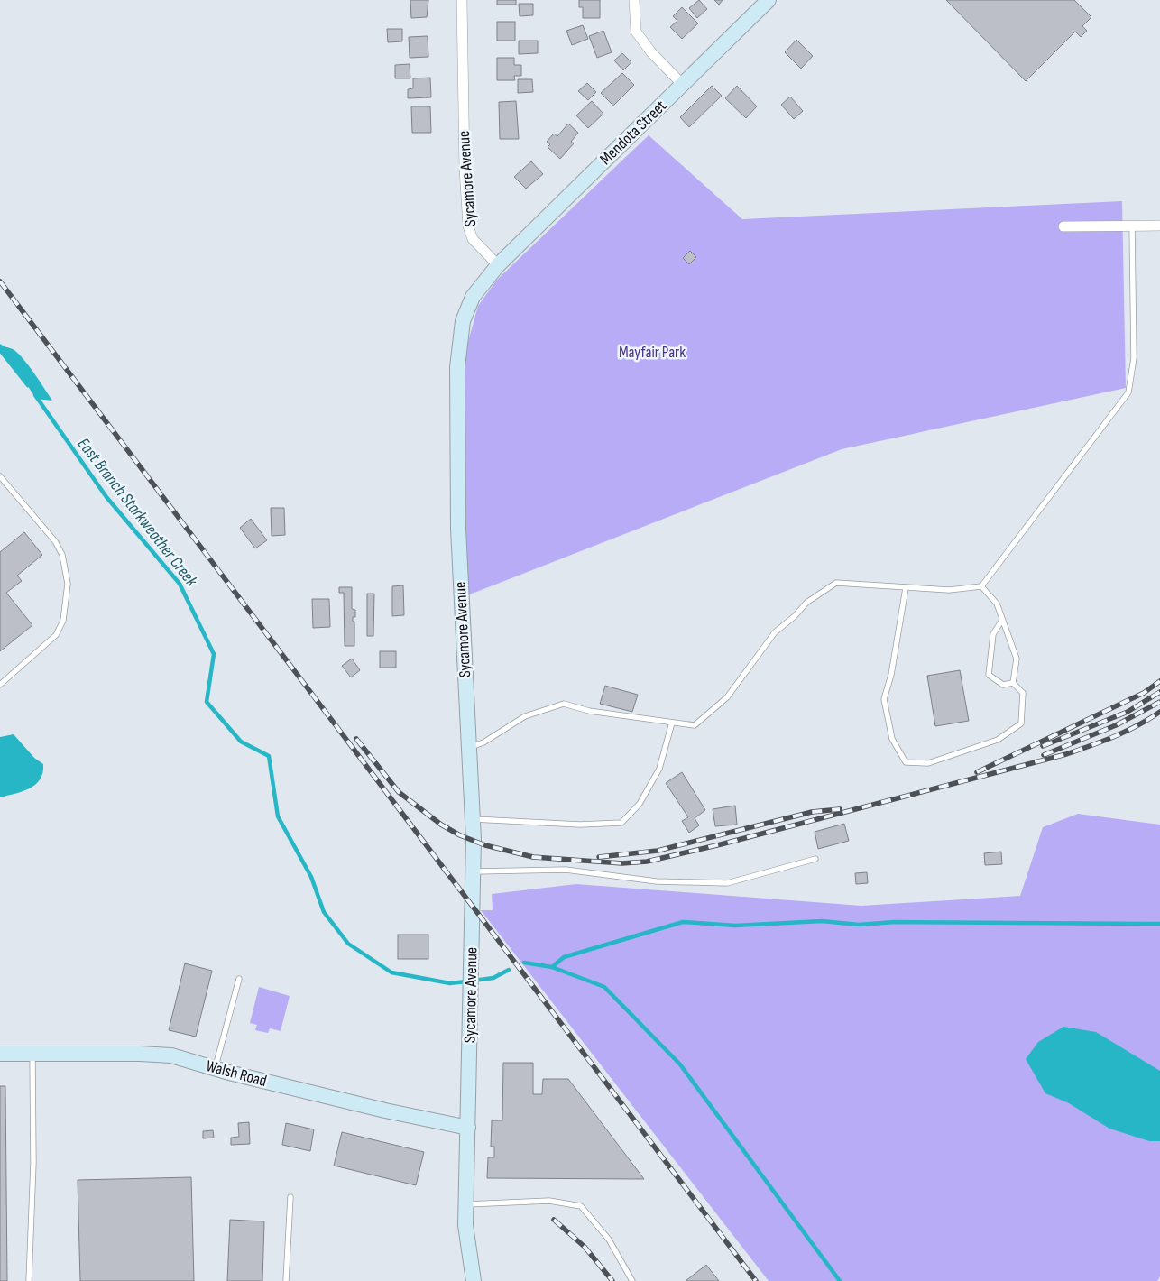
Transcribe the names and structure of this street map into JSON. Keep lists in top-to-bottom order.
{
  "streets": {
    "street": ["Mendota Street", "Sycamore Avenue", "Walsh Road"]
  },
  "crossings": [
    ["Mendota Street", "Sycamore Avenue"],
    ["Sycamore Avenue", "Walsh Road"]
  ],
  "water": ["East Branch Starkweather Creek"],
  "parks": ["Mayfair Park"]
}
